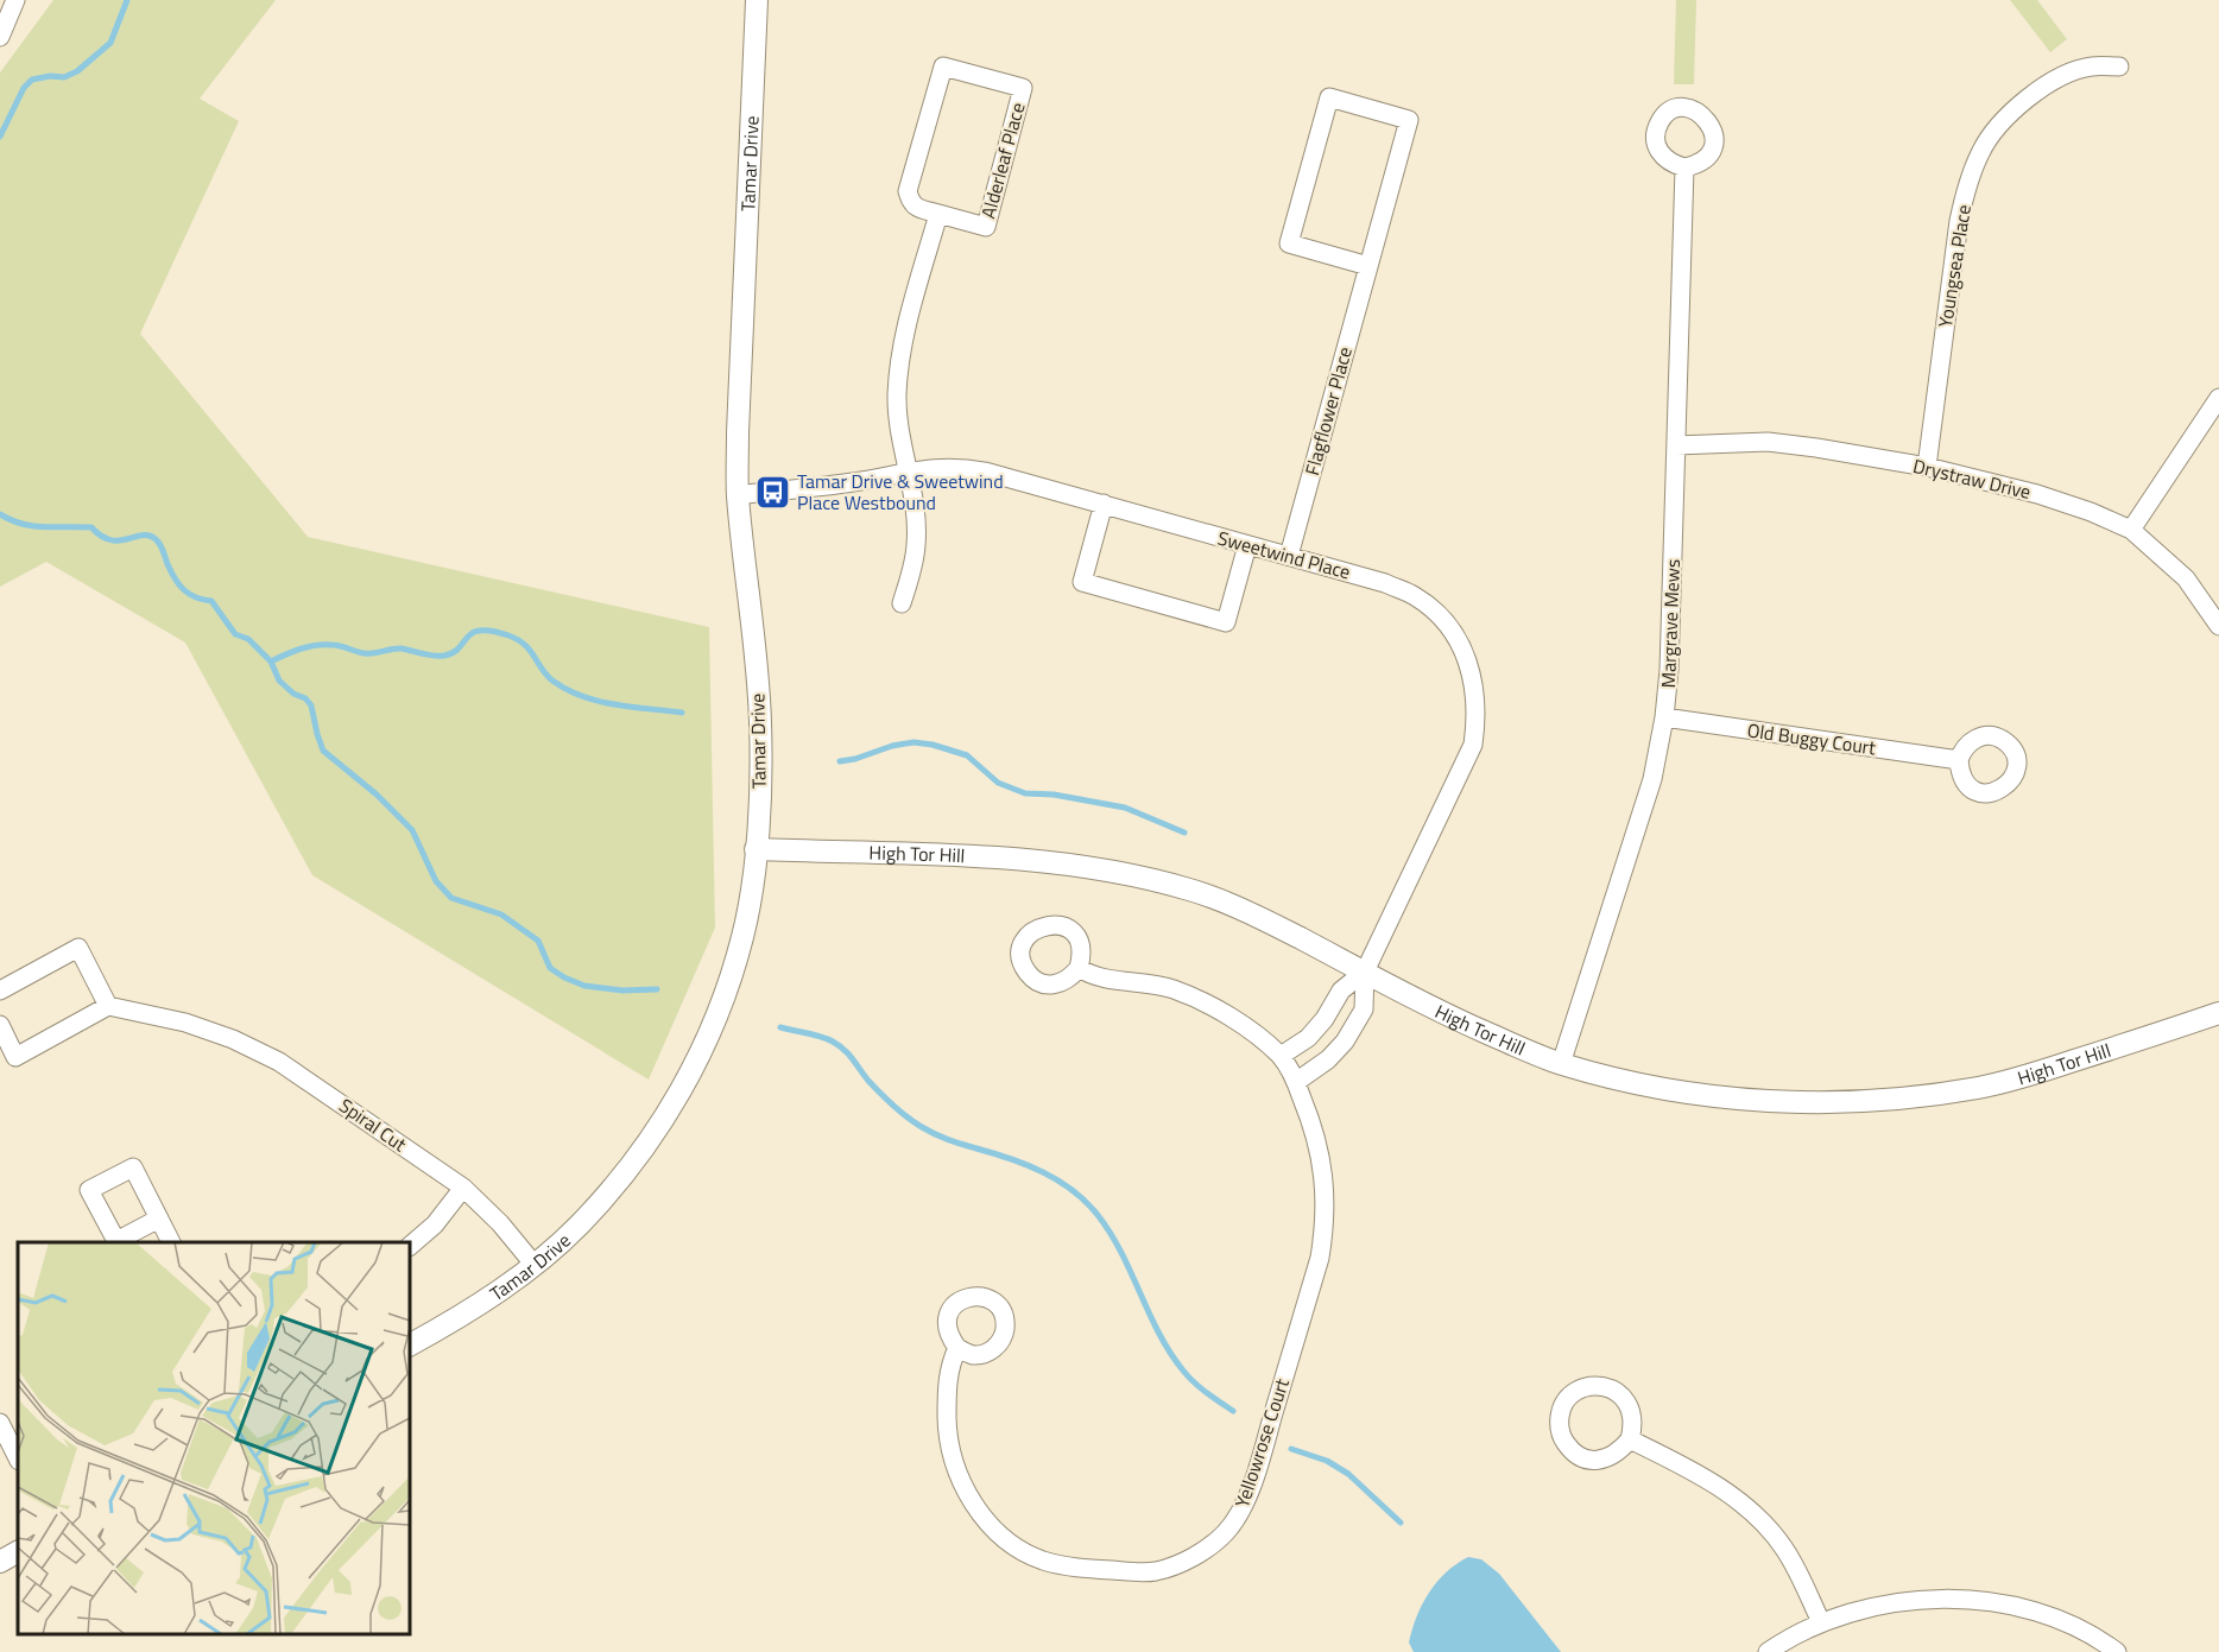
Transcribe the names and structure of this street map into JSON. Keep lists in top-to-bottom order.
{
  "streets": {
    "street": [
      "Alderleaf Place",
      "Tamar Drive",
      "Youngsea Place",
      "Flagflower Place",
      "Drystraw Drive",
      "Sweetwind Place",
      "Margrave Mews",
      "Old Buggy Court",
      "High Tor Hill",
      "Spiral Cut",
      "Yellowrose Court"
    ]
  },
  "crossings": [
    ["Tamar Drive", "Sweetwind Place"],
    ["Tamar Drive", "High Tor Hill"],
    ["Tamar Drive", "Spiral Cut"],
    ["Youngsea Place", "Drystraw Drive"],
    ["Flagflower Place", "Sweetwind Place"],
    ["Drystraw Drive", "Margrave Mews"],
    ["Sweetwind Place", "High Tor Hill"],
    ["Margrave Mews", "Old Buggy Court"],
    ["Margrave Mews", "High Tor Hill"]
  ],
  "places": {
    "bus stop": ["Tamar Drive & Sweetwind Place Westbound"]
  }
}
